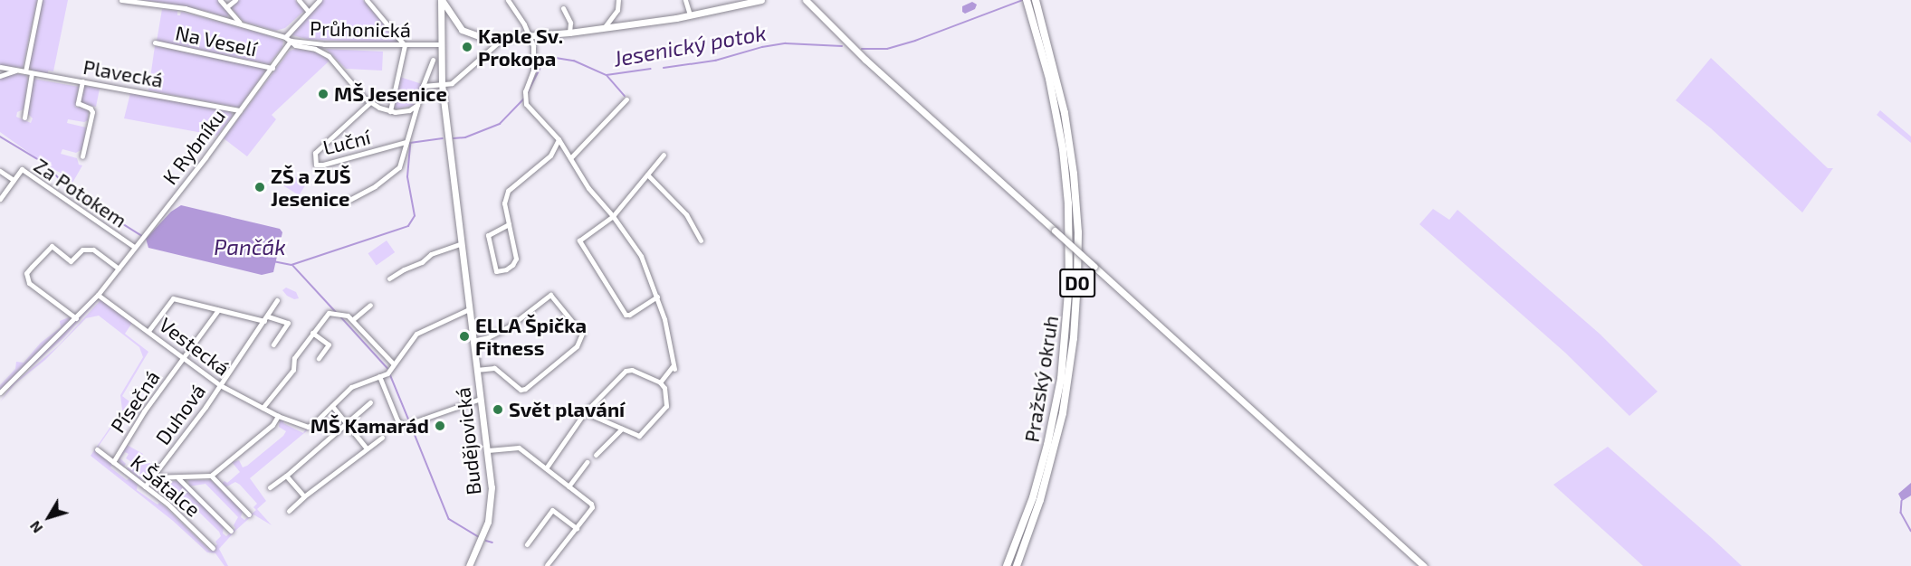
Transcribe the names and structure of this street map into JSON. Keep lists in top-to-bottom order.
{
  "streets": {
    "highway": ["D0", "Pražský okruh"],
    "main road": ["Budějovická"],
    "street": [
      "Průhonická",
      "Na Veselí",
      "Plavecká",
      "Luční",
      "K Rybníku",
      "Za Potokem",
      "Vestecká",
      "Písečná",
      "Duhová",
      "K Šátalce"
    ]
  },
  "crossings": [
    ["Průhonická", "K Rybníku"],
    ["Průhonická", "Budějovická"],
    ["Na Veselí", "K Rybníku"],
    ["Plavecká", "K Rybníku"],
    ["K Rybníku", "Za Potokem"],
    ["K Rybníku", "Vestecká"],
    ["Vestecká", "Písečná"],
    ["Vestecká", "Duhová"],
    ["Písečná", "K Šátalce"],
    ["Duhová", "K Šátalce"]
  ],
  "water": ["Jesenický potok", "Pančák"],
  "places": [
    "Kaple Sv. Prokopa",
    "MŠ Jesenice",
    "ZŠ a ZUŠ Jesenice",
    "ELLA Špička Fitness",
    "Svět plavání",
    "MŠ Kamarád"
  ],
  "north": "bottom left"
}
